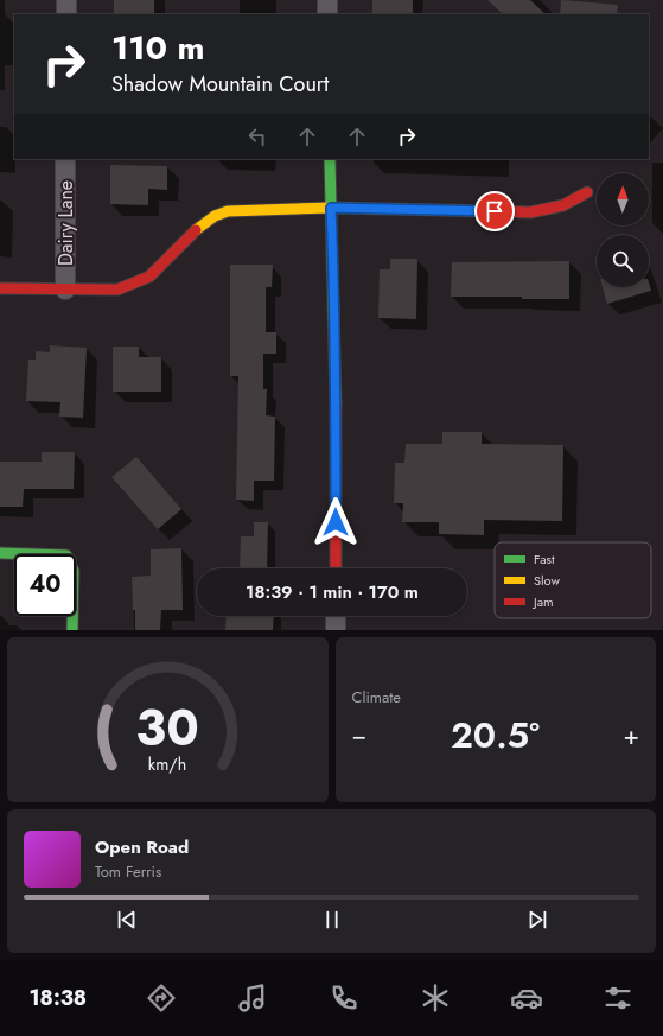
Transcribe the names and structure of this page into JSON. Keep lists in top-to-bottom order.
{
  "streets": {
    "street": ["Dairy Lane"]
  },
  "legend": ["Fast", "Slow", "Jam"],
  "north": "top",
  "page": {
    "turn": ["110 m", "Shadow Mountain Court"],
    "limit": "40",
    "trip": "18:39 · 1 min · 170 m",
    "tile": "Climate",
    "heat": ["−", "20.5°", "+"],
    "song": ["Open Road", "Tom Ferris"],
    "tabs": "18:38",
    "gauge": ["30", "km/h"]
  }
}
